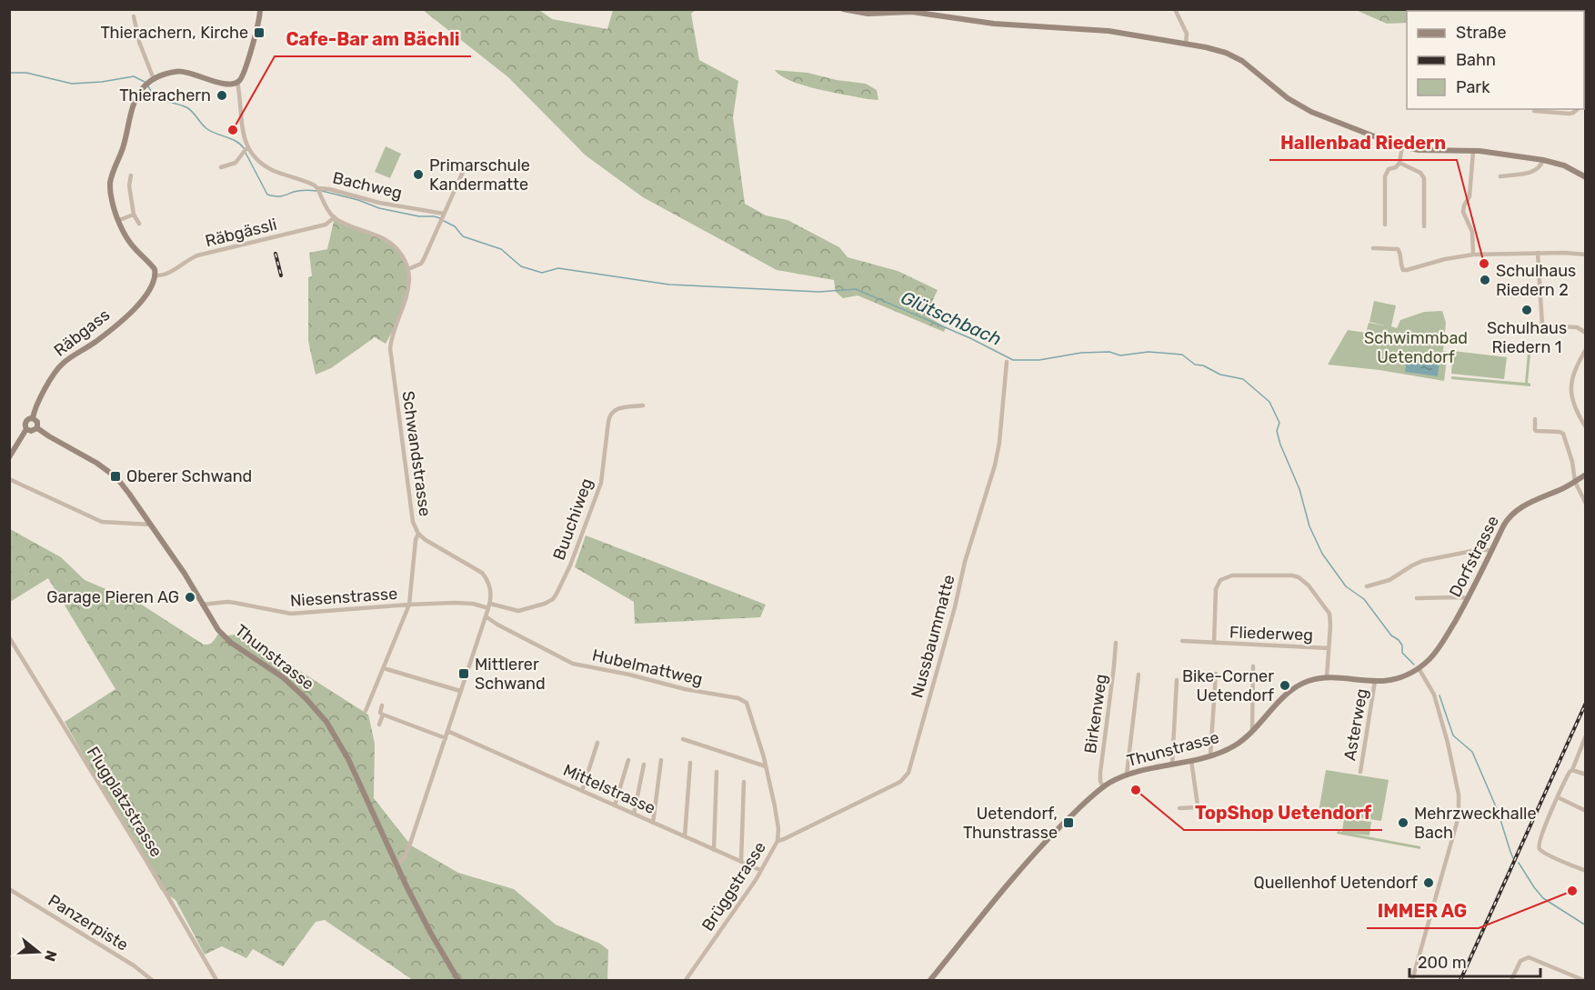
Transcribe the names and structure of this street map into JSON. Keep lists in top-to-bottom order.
{
  "streets": {
    "street": [
      "Bachweg",
      "Räbgässli",
      "Räbgass",
      "Schwandstrasse",
      "Buuchiweg",
      "Dorfstrasse",
      "Niesenstrasse",
      "Fliederweg",
      "Nussbaummatte",
      "Thunstrasse",
      "Hubelmattweg",
      "Birkenweg",
      "Asterweg",
      "Mittelstrasse",
      "Flugplatzstrasse",
      "Brüggstrasse",
      "Panzerpiste"
    ]
  },
  "crossings": [
    ["Räbgässli", "Räbgass"],
    ["Räbgass", "Thunstrasse"],
    ["Schwandstrasse", "Buuchiweg"],
    ["Schwandstrasse", "Niesenstrasse"],
    ["Schwandstrasse", "Thunstrasse"],
    ["Schwandstrasse", "Hubelmattweg"],
    ["Schwandstrasse", "Mittelstrasse"],
    ["Buuchiweg", "Niesenstrasse"],
    ["Dorfstrasse", "Thunstrasse"],
    ["Niesenstrasse", "Thunstrasse"],
    ["Fliederweg", "Thunstrasse"],
    ["Nussbaummatte", "Brüggstrasse"],
    ["Thunstrasse", "Birkenweg"],
    ["Thunstrasse", "Asterweg"],
    ["Hubelmattweg", "Brüggstrasse"],
    ["Mittelstrasse", "Brüggstrasse"]
  ],
  "water": ["Glütschbach"],
  "parks": ["Schwimmbad Uetendorf"],
  "places": {
    "transit": [
      "Thierachern, Kirche",
      "Oberer Schwand",
      "Mittlerer Schwand",
      "Uetendorf, Thunstrasse"
    ],
    "other": [
      "Thierachern",
      "Cafe-Bar am Bächli",
      "Primarschule Kandermatte",
      "Hallenbad Riedern",
      "Schulhaus Riedern 2",
      "Schulhaus Riedern 1",
      "Garage Pieren AG",
      "Bike-Corner Uetendorf",
      "TopShop Uetendorf",
      "Mehrzweckhalle Bach",
      "Quellenhof Uetendorf",
      "IMMER AG"
    ]
  },
  "legend": ["Straße", "Bahn", "Park"],
  "scale_bar": "200 m",
  "north": "right"
}
